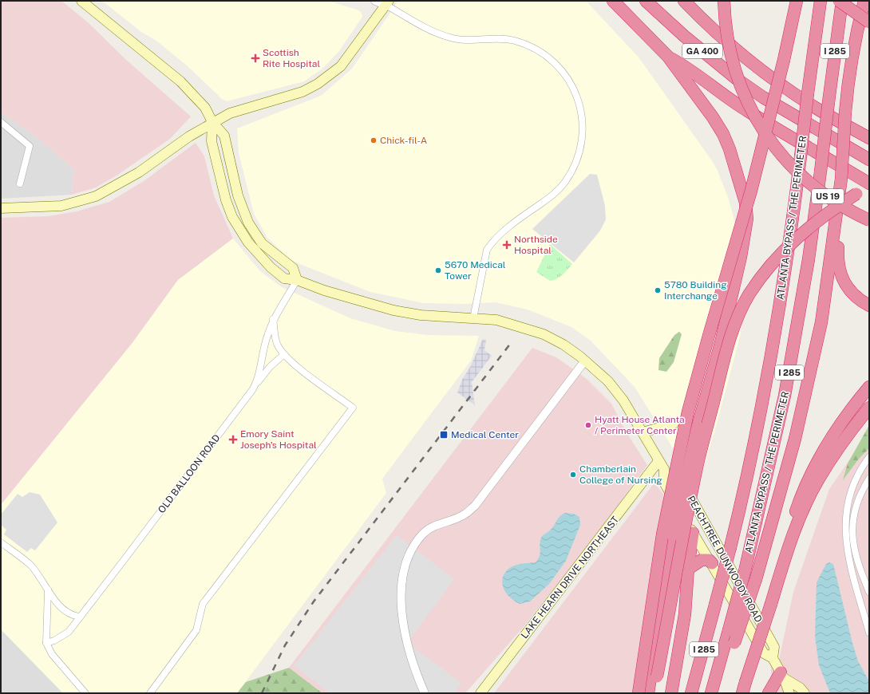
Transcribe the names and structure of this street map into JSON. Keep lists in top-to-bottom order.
{
  "streets": {
    "highway": [
      "GA 400",
      "I 285",
      "US 19",
      "ATLANTA BYPASS / THE PERIMETER"
    ],
    "main road": ["PEACHTREE DUNWOODY ROAD", "LAKE HEARN DRIVE NORTHEAST"],
    "street": ["OLD BALLOON ROAD"]
  },
  "crossings": [
    ["OLD BALLOON ROAD", "PEACHTREE DUNWOODY ROAD"],
    ["PEACHTREE DUNWOODY ROAD", "LAKE HEARN DRIVE NORTHEAST"]
  ],
  "places": {
    "health": ["Scottish Rite Hospital", "Northside Hospital", "Emory Saint Joseph's Hospital"],
    "other": [
      "Chick-fil-A",
      "5670 Medical Tower",
      "5780 Building Interchange",
      "Hyatt House Atlanta / Perimeter Center",
      "Chamberlain College of Nursing"
    ],
    "transit": ["Medical Center"]
  }
}
